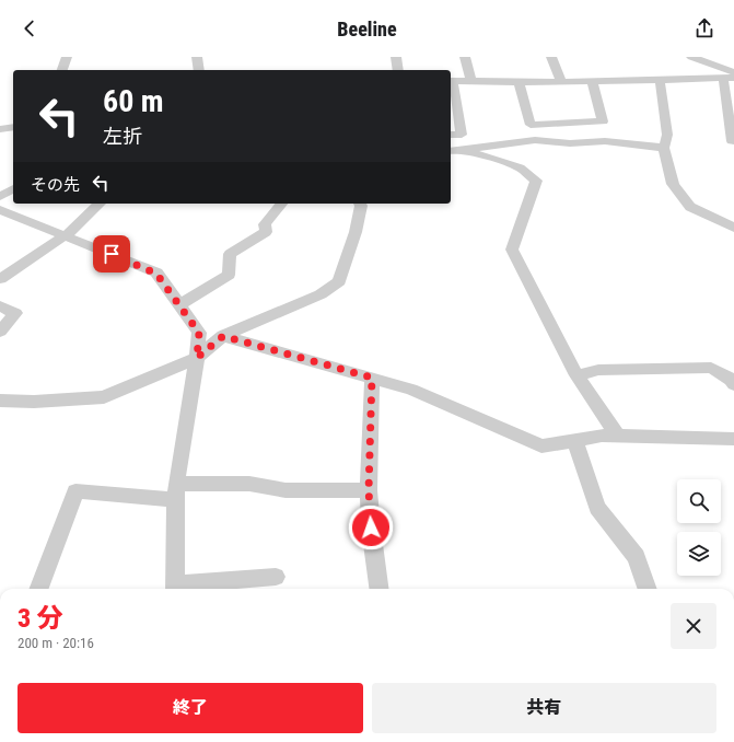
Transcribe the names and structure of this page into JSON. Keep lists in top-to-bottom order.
{
  "page": {
    "header": "Beeline",
    "turn": ["60 m", "左折"],
    "then": "その先",
    "heading": ["3 分", "200 m · 20:16"],
    "buttons": ["終了", "共有"]
  }
}
